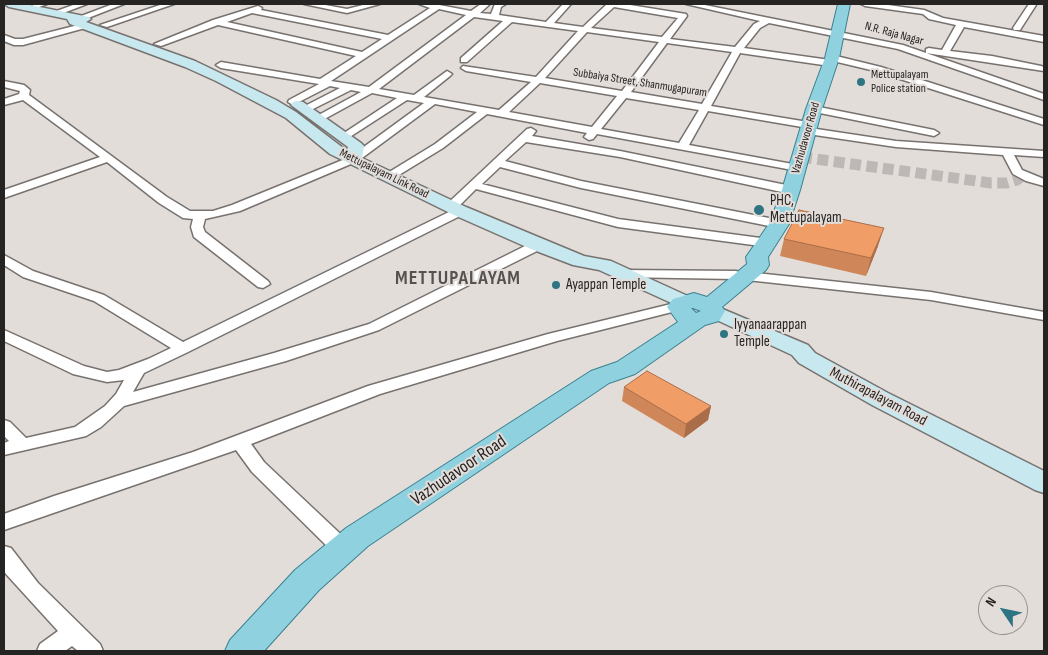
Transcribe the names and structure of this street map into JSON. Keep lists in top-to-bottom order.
{
  "streets": {
    "main road": ["Vazhudavoor Road"],
    "street": [
      "N.R. Raja Nagar",
      "Subbaiya Street, Shanmugapuram",
      "Mettupalayam Link Road",
      "Muthirapalayam Road"
    ]
  },
  "crossings": [
    ["N.R. Raja Nagar", "Vazhudavoor Road"],
    ["Subbaiya Street, Shanmugapuram", "Vazhudavoor Road"],
    ["Vazhudavoor Road", "Mettupalayam Link Road"],
    ["Vazhudavoor Road", "Muthirapalayam Road"],
    ["Mettupalayam Link Road", "Muthirapalayam Road"]
  ],
  "districts": ["METTUPALAYAM"],
  "places": [
    "Mettupalayam Police station",
    "PHC, Mettupalayam",
    "Ayappan Temple",
    "Iyyanaarappan Temple"
  ],
  "north": "top left"
}
